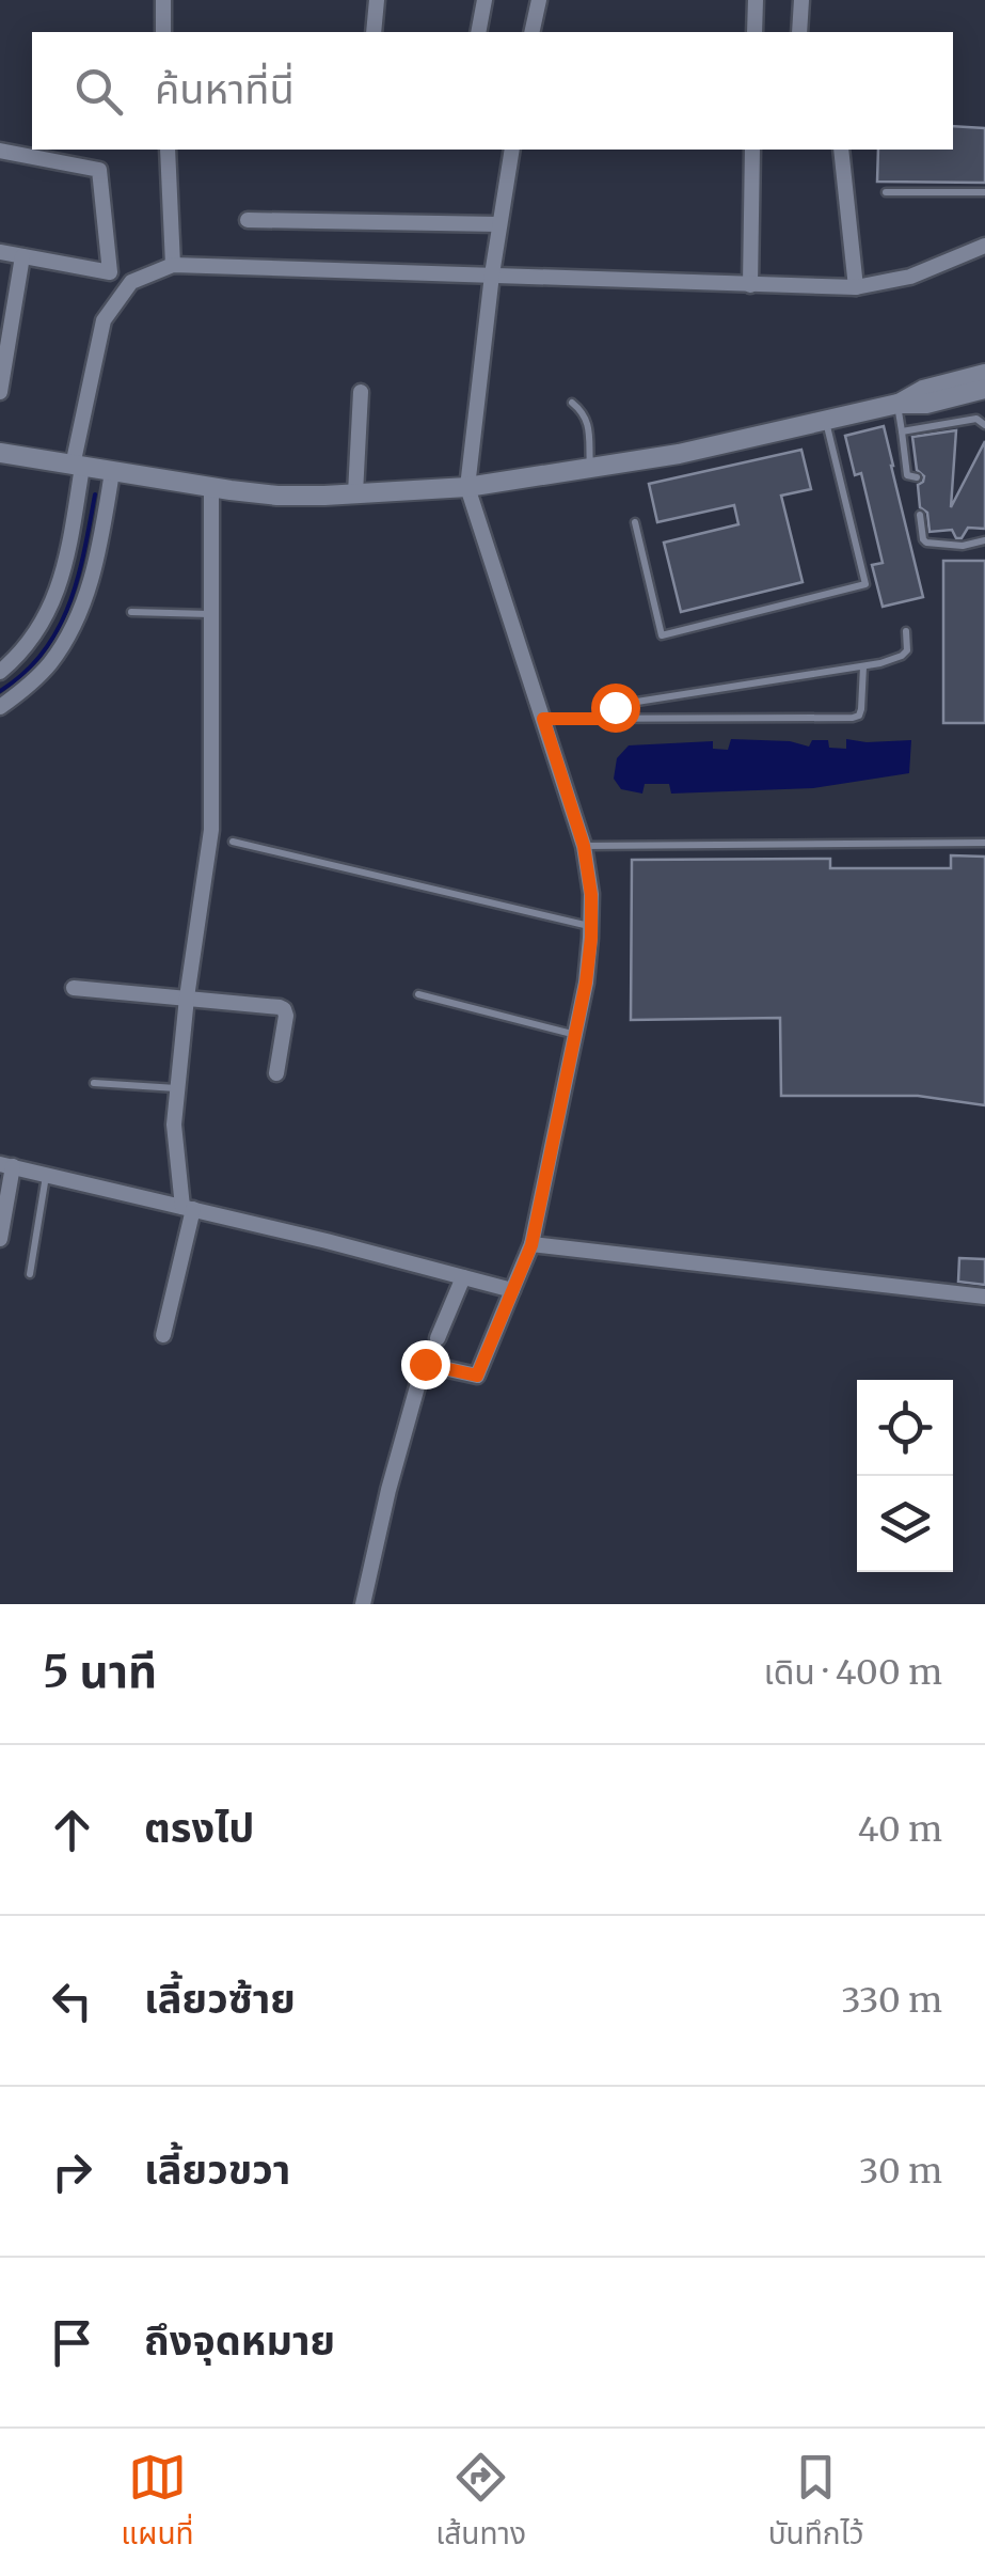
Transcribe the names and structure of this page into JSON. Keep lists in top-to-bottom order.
{
  "page": {
    "search": "ค้นหาที่นี่",
    "heading": ["5 นาที", "เดิน · 400 m"],
    "list": [
      ["ตรงไป", "40 m"],
      ["เลี้ยวซ้าย", "330 m"],
      ["เลี้ยวขวา", "30 m"],
      "ถึงจุดหมาย"
    ],
    "nav": ["แผนที่", "เส้นทาง", "บันทึกไว้"]
  }
}
